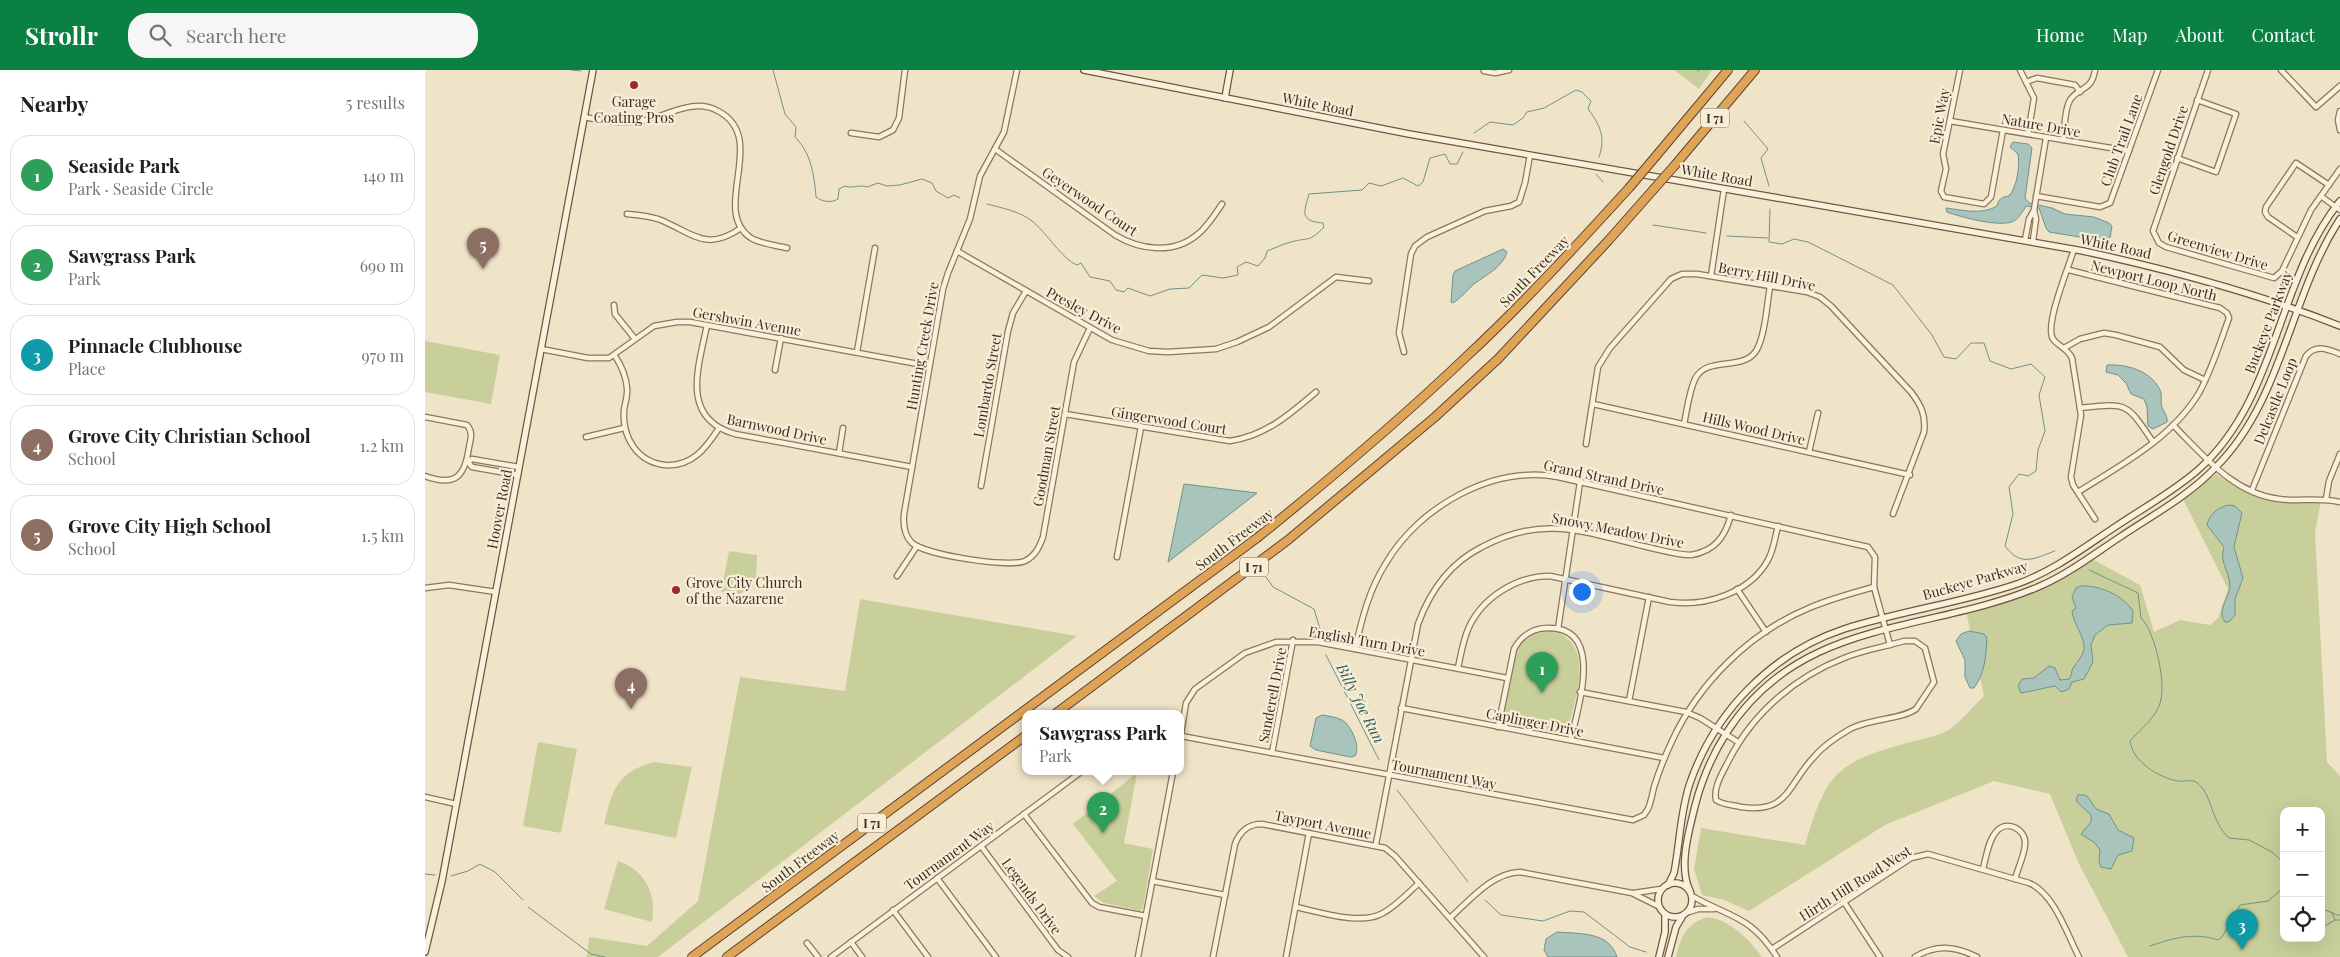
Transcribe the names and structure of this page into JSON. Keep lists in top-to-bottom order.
{
  "streets": {
    "highway": ["I 71", "South Freeway"],
    "street": [
      "White Road",
      "Epic Way",
      "Nature Drive",
      "Club Trail Lane",
      "Glengold Drive",
      "Geyerwood Court",
      "Greenview Drive",
      "Berry Hill Drive",
      "Newport Loop North",
      "Presley Drive",
      "Gershwin Avenue",
      "Buckeye Parkway",
      "Hunting Creek Drive",
      "Lombardo Street",
      "Delcastle Loop",
      "Gingerwood Court",
      "Hills Wood Drive",
      "Barnwood Drive",
      "Goodman Street",
      "Grand Strand Drive",
      "Hoover Road",
      "Snowy Meadow Drive",
      "English Turn Drive",
      "Sanderell Drive",
      "Caplinger Drive",
      "Tournament Way",
      "Tayport Avenue",
      "Hirth Hill Road West",
      "Legends Drive"
    ]
  },
  "crossings": [
    ["White Road", "Buckeye Parkway"],
    ["Epic Way", "Nature Drive"],
    ["Nature Drive", "Club Trail Lane"],
    ["Glengold Drive", "Greenview Drive"],
    ["Geyerwood Court", "Hunting Creek Drive"],
    ["Berry Hill Drive", "Hills Wood Drive"],
    ["Presley Drive", "Hunting Creek Drive"],
    ["Presley Drive", "Lombardo Street"],
    ["Presley Drive", "Goodman Street"],
    ["Gershwin Avenue", "Hunting Creek Drive"],
    ["Gershwin Avenue", "Barnwood Drive"],
    ["Hunting Creek Drive", "Barnwood Drive"],
    ["Hunting Creek Drive", "Goodman Street"],
    ["Gingerwood Court", "Goodman Street"],
    ["Grand Strand Drive", "Snowy Meadow Drive"],
    ["Grand Strand Drive", "English Turn Drive"],
    ["Snowy Meadow Drive", "English Turn Drive"],
    ["Snowy Meadow Drive", "Caplinger Drive"],
    ["Snowy Meadow Drive", "Tournament Way"],
    ["Snowy Meadow Drive", "Tayport Avenue"],
    ["English Turn Drive", "Sanderell Drive"],
    ["Sanderell Drive", "Tournament Way"],
    ["Caplinger Drive", "Tournament Way"],
    ["Tournament Way", "Legends Drive"]
  ],
  "water": ["Billy Joe Run"],
  "places": ["Garage Coating Pros", "Grove City Church of the Nazarene"],
  "page": {
    "header": "Strollr",
    "search": "Search here",
    "nav": [
      "Home",
      "Map",
      "About",
      "Contact"
    ],
    "heading": ["Nearby", "5 results"],
    "list": [
      {
        "mark": "1",
        "name": "Seaside Park",
        "note": "Park · Seaside Circle",
        "value": "140 m"
      },
      {
        "mark": "2",
        "name": "Sawgrass Park",
        "note": "Park",
        "value": "690 m"
      },
      {
        "mark": "3",
        "name": "Pinnacle Clubhouse",
        "note": "Place",
        "value": "970 m"
      },
      {
        "mark": "4",
        "name": "Grove City Christian School",
        "note": "School",
        "value": "1.2 km"
      },
      {
        "mark": "5",
        "name": "Grove City High School",
        "note": "School",
        "value": "1.5 km"
      }
    ],
    "pins": [
      "5",
      "1",
      "4",
      "2",
      "3"
    ],
    "popup": ["Sawgrass Park", "Park"],
    "map_buttons": ["+", "−"]
  }
}
